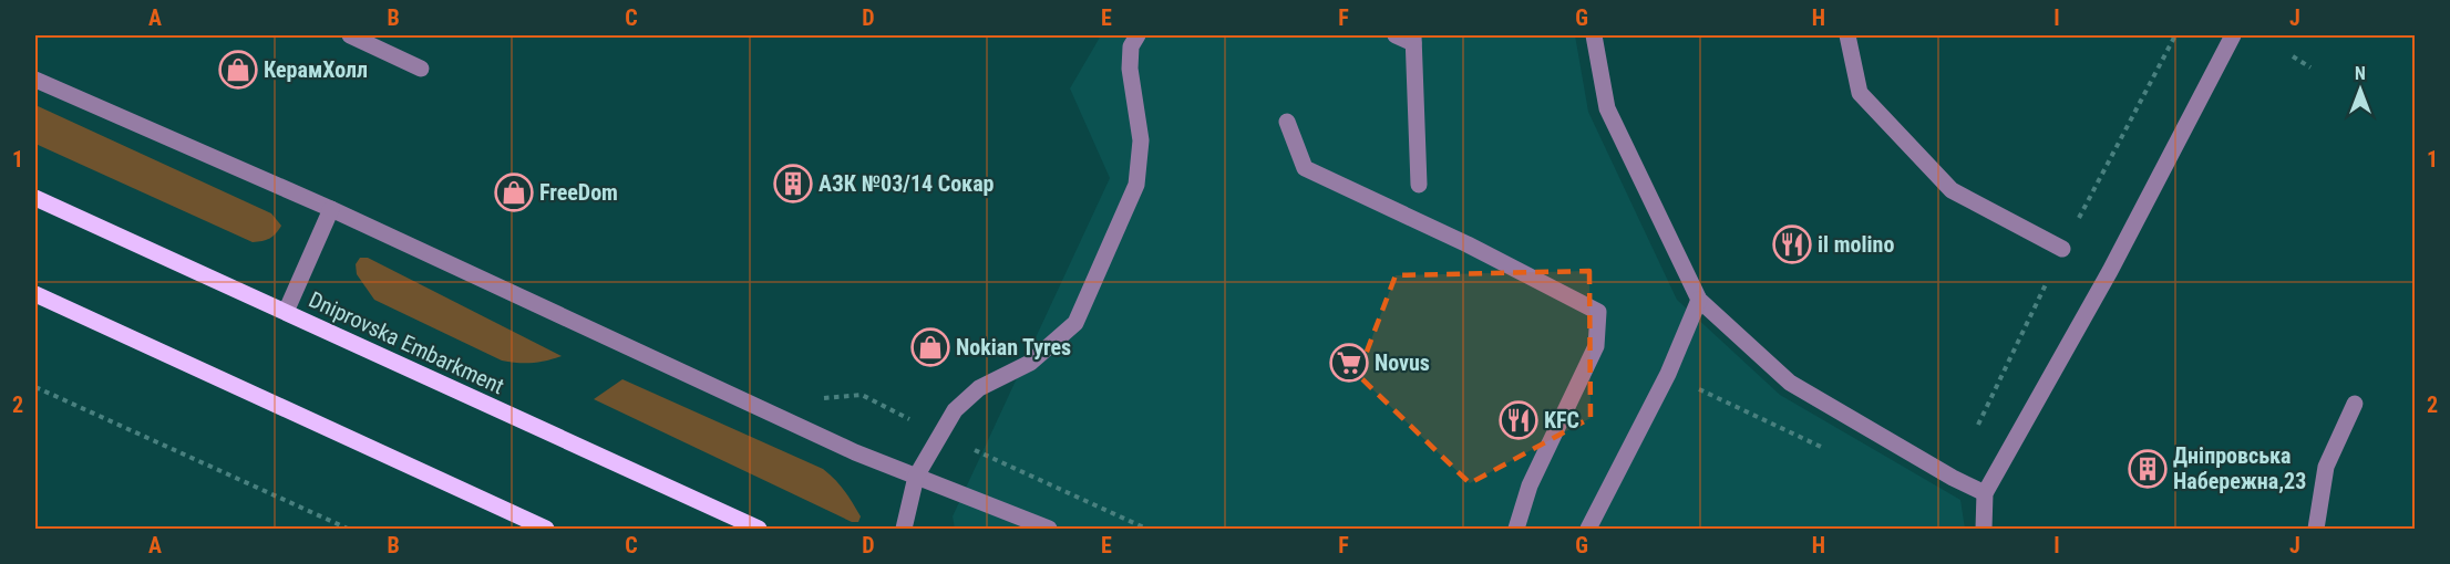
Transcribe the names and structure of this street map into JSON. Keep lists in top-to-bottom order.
{
  "streets": {
    "main road": ["Dniprovska Embarkment"]
  },
  "places": {
    "shop": ["КерамХолл", "FreeDom", "Nokian Tyres"],
    "building": ["АЗК №03/14 Сокар", "Дніпровська Набережна,23"],
    "restaurant": ["il molino", "KFC"],
    "supermarket": ["Novus"]
  },
  "north": "top",
  "grid": {
    "columns": [
      "A",
      "B",
      "C",
      "D",
      "E",
      "F",
      "G",
      "H",
      "I",
      "J"
    ],
    "rows": ["1", "2"]
  }
}
